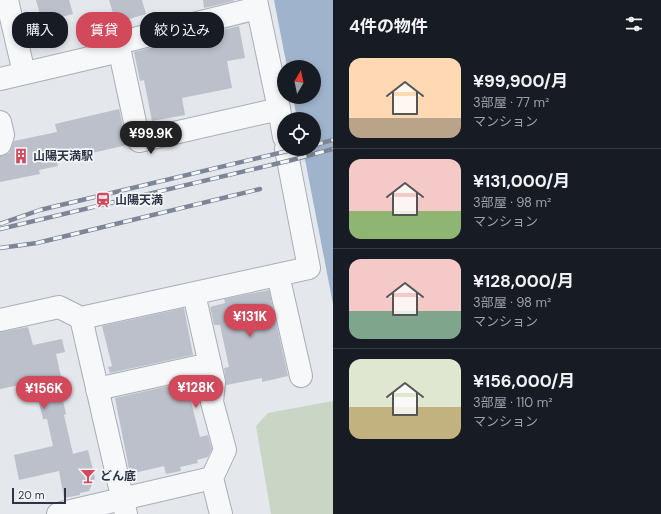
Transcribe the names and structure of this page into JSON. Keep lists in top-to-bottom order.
{
  "places": {
    "building": ["山陽天満駅"],
    "station": ["山陽天満"],
    "bar": ["どん底"]
  },
  "scale_bar": "20 m",
  "north": "top",
  "page": {
    "heading": "4件の物件",
    "chip": ["購入", "賃貸", "絞り込み"],
    "list": [
      {
        "name": "¥99,900/月",
        "note": "3部屋 · 77 m² · マンション"
      },
      {
        "name": "¥131,000/月",
        "note": "3部屋 · 98 m² · マンション"
      },
      {
        "name": "¥128,000/月",
        "note": "3部屋 · 98 m² · マンション"
      },
      {
        "name": "¥156,000/月",
        "note": "3部屋 · 110 m² · マンション"
      }
    ],
    "price": [
      "¥99.9K",
      "¥131K",
      "¥128K",
      "¥156K"
    ],
    "scale": "20 m"
  }
}
